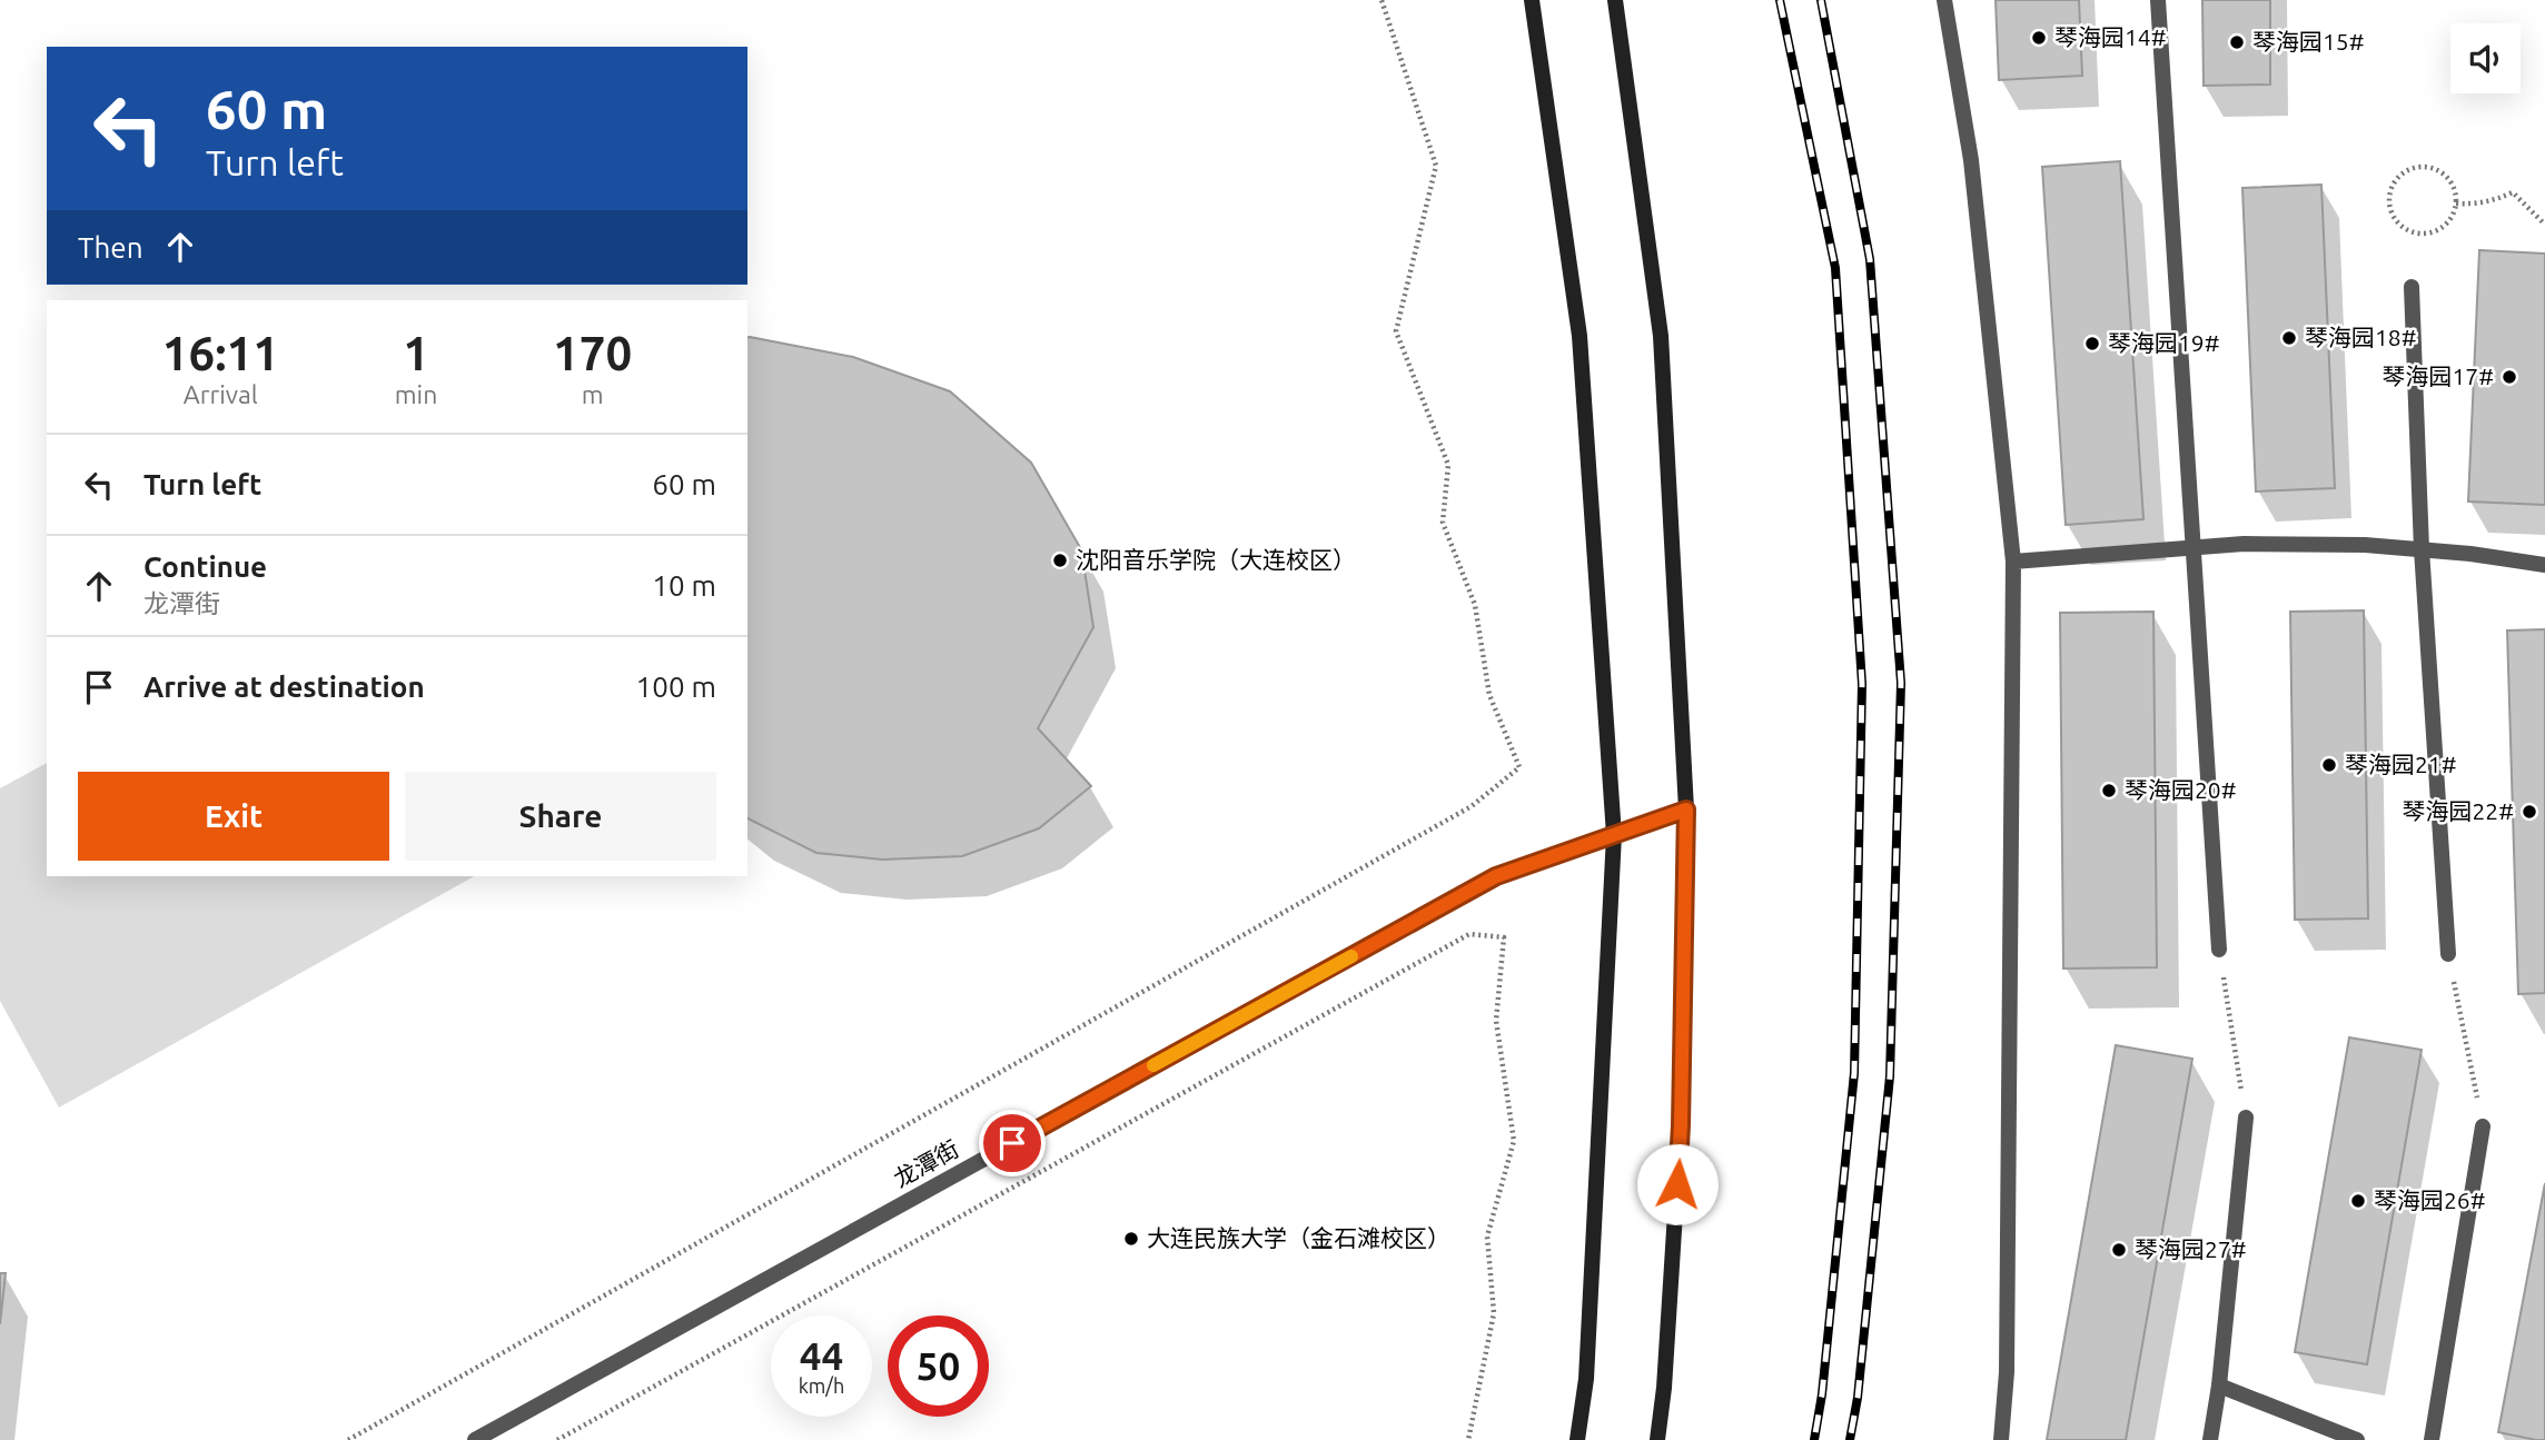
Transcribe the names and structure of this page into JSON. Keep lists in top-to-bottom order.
{
  "streets": {
    "street": ["龙潭街"]
  },
  "places": [
    "琴海园14#",
    "琴海园15#",
    "琴海园18#",
    "琴海园19#",
    "琴海园17#",
    "沈阳音乐学院（大连校区）",
    "琴海园21#",
    "琴海园20#",
    "琴海园22#",
    "琴海园26#",
    "大连民族大学（金石滩校区）",
    "琴海园27#"
  ],
  "page": {
    "turn": ["60 m", "Turn left"],
    "then": "Then",
    "eta": [
      "16:11",
      "Arrival",
      "1",
      "min",
      "170",
      "m"
    ],
    "list": [
      {
        "name": "Turn left",
        "value": "60 m"
      },
      {
        "name": "Continue",
        "note": "龙潭街",
        "value": "10 m"
      },
      {
        "name": "Arrive at destination",
        "value": "100 m"
      }
    ],
    "buttons": ["Exit", "Share"],
    "speed": "44 km/h",
    "limit": "50"
  }
}
